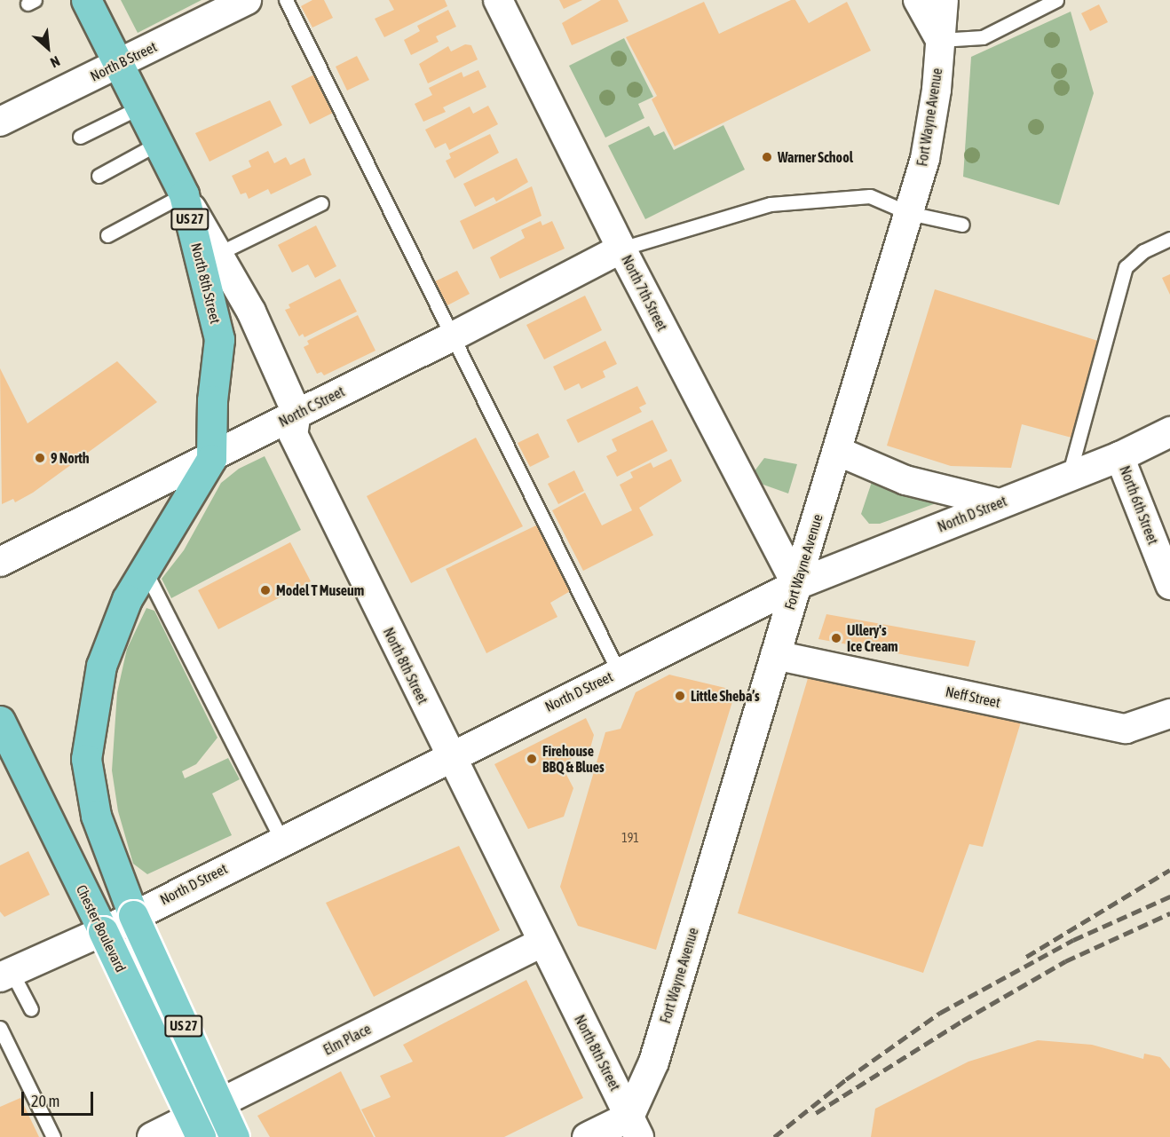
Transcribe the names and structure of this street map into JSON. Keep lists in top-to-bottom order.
{
  "streets": {
    "highway": ["US 27", "North 8th Street", "Chester Boulevard"],
    "street": [
      "North B Street",
      "Fort Wayne Avenue",
      "North 7th Street",
      "North C Street",
      "North 6th Street",
      "North D Street",
      "Neff Street",
      "Elm Place"
    ]
  },
  "crossings": [
    ["North B Street", "North 8th Street"],
    ["Fort Wayne Avenue", "North 8th Street"],
    ["Fort Wayne Avenue", "North 7th Street"],
    ["Fort Wayne Avenue", "North D Street"],
    ["Fort Wayne Avenue", "Neff Street"],
    ["US 27", "North 8th Street"],
    ["US 27", "North C Street"],
    ["US 27", "North D Street"],
    ["North 8th Street", "North C Street"],
    ["North 8th Street", "North D Street"],
    ["North 8th Street", "Elm Place"],
    ["North 7th Street", "North C Street"],
    ["North 7th Street", "North D Street"],
    ["North 6th Street", "North D Street"],
    ["North D Street", "Chester Boulevard"]
  ],
  "places": [
    "Warner School",
    "9 North",
    "Model T Museum",
    "Ullery's Ice Cream",
    "Little Sheba’s",
    "Firehouse BBQ & Blues"
  ],
  "house_numbers": ["191"],
  "scale_bar": "20 m",
  "north": "bottom right"
}
